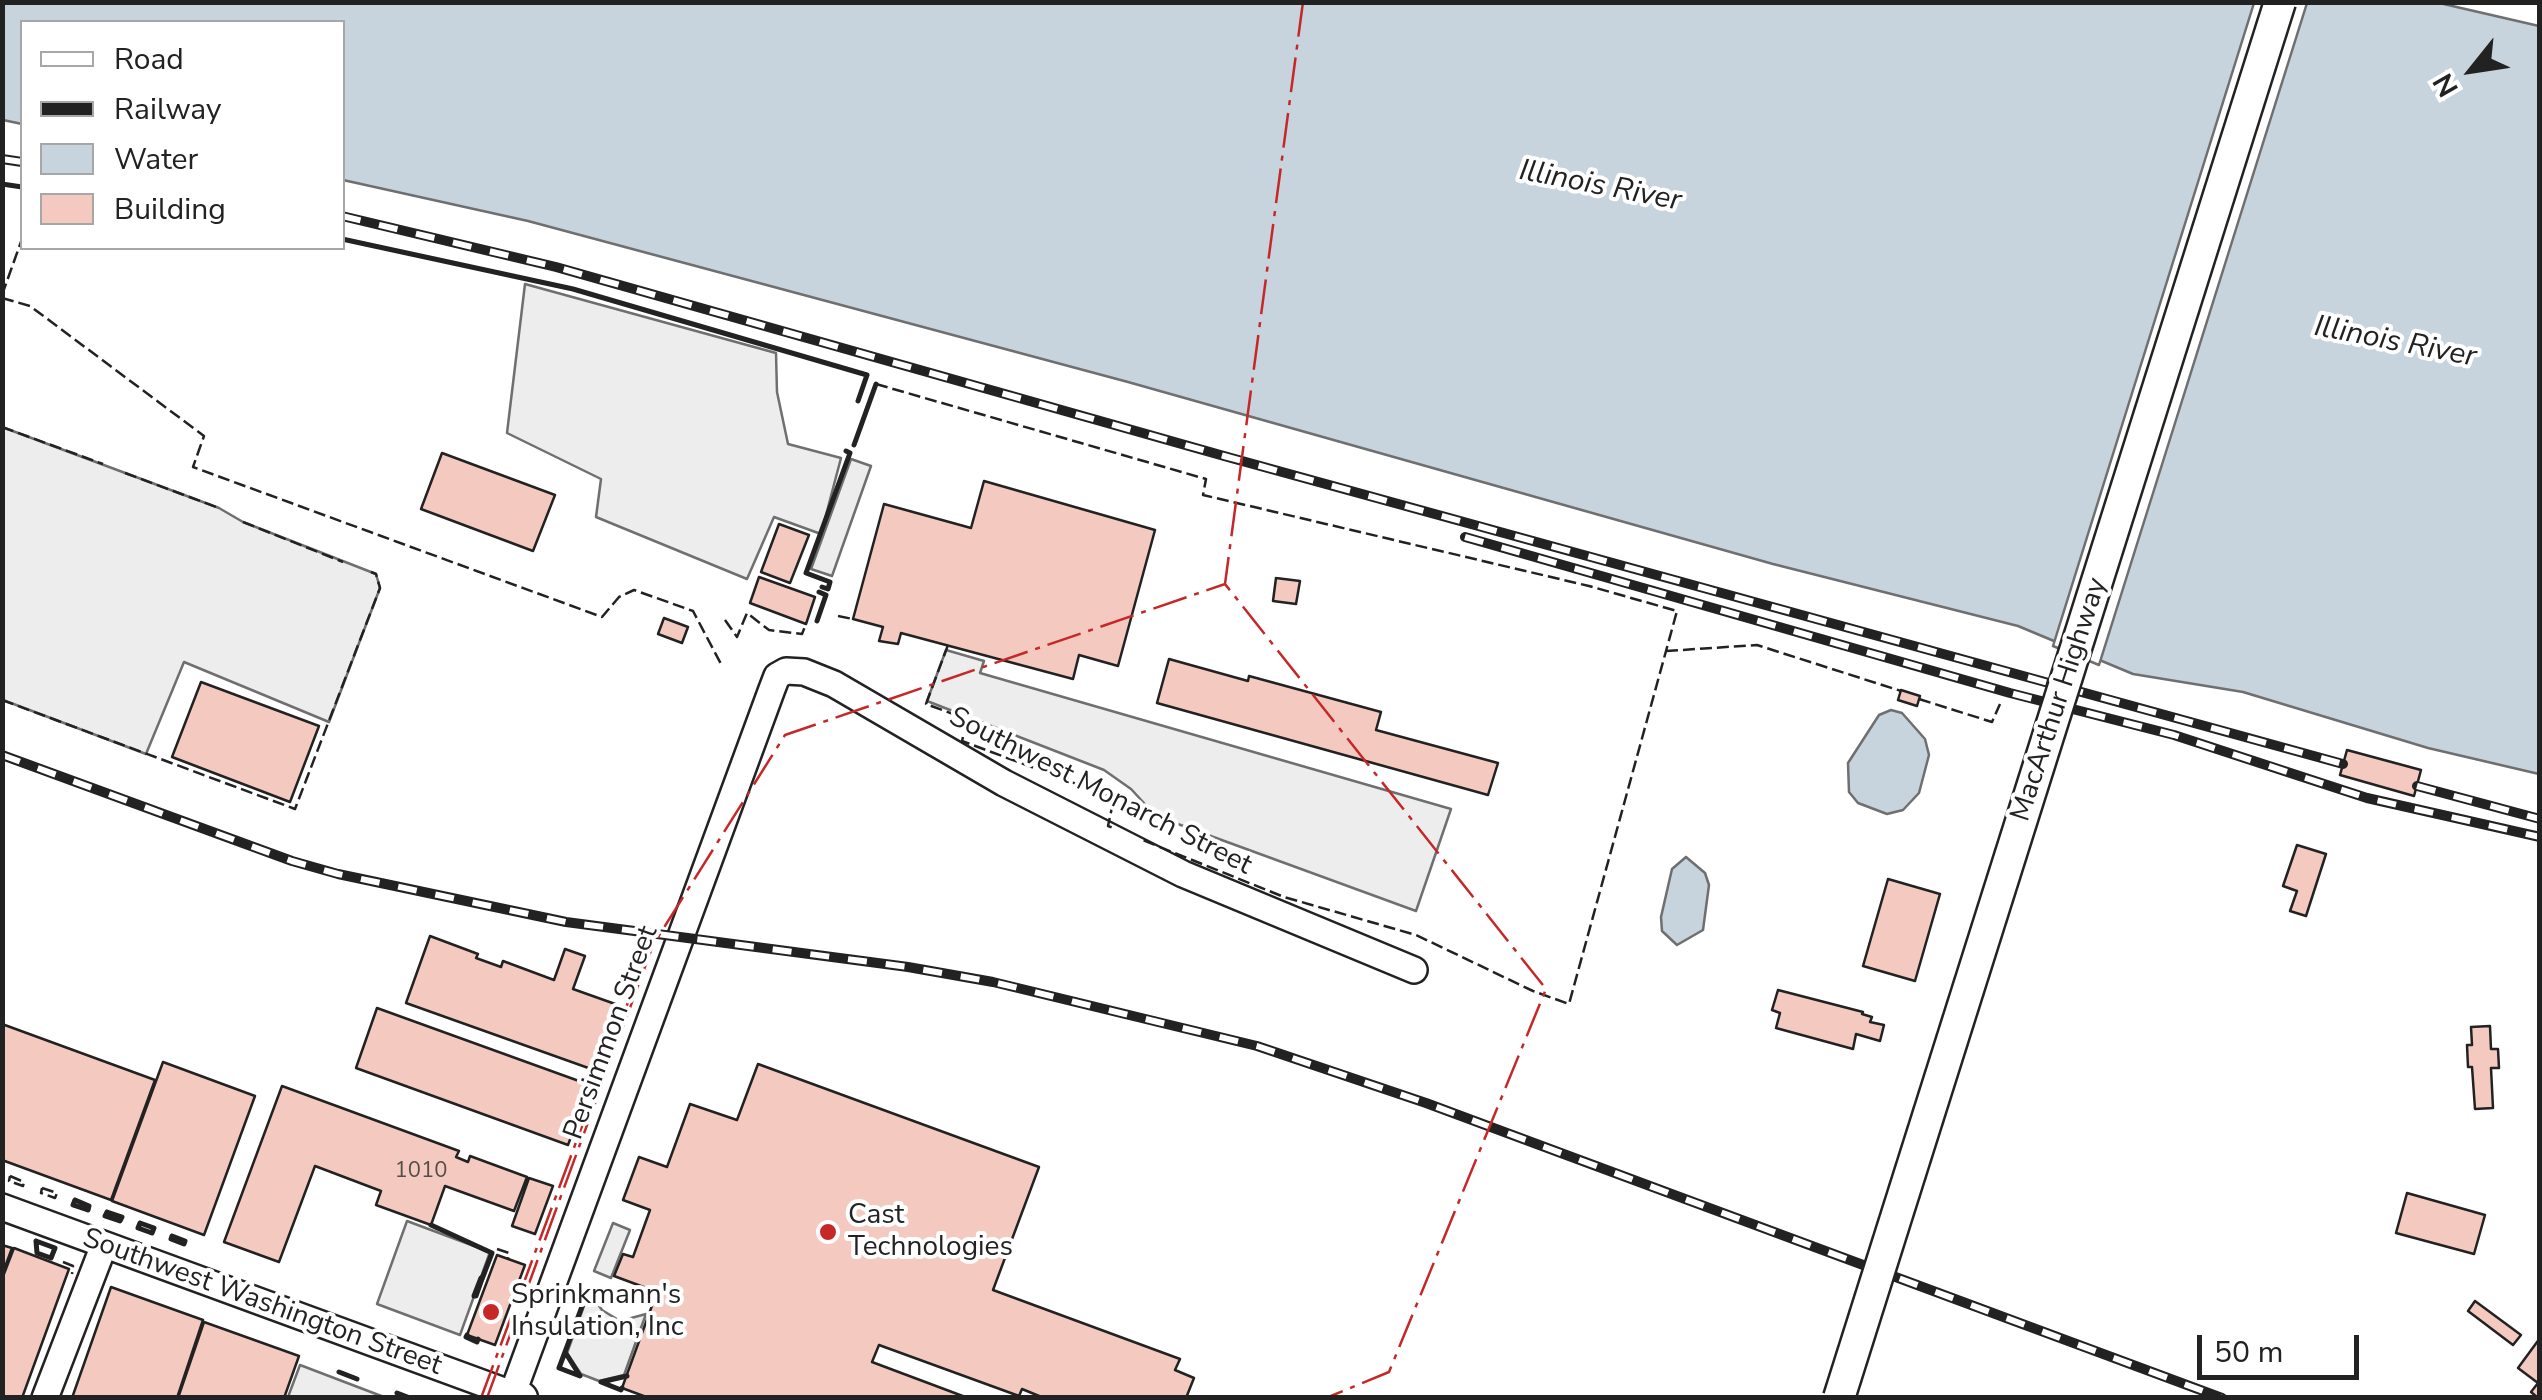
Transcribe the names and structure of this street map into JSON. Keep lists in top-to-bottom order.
{
  "streets": {
    "main road": ["MacArthur Highway"],
    "street": ["Southwest Monarch Street", "Persimmon Street", "Southwest Washington Street"]
  },
  "crossings": [
    ["Southwest Monarch Street", "Persimmon Street"],
    ["Persimmon Street", "Southwest Washington Street"]
  ],
  "water": ["Illinois River"],
  "places": ["Cast Technologies", "Sprinkmann's Insulation, Inc"],
  "house_numbers": ["1010"],
  "legend": [
    "Road",
    "Railway",
    "Water",
    "Building"
  ],
  "scale_bar": "50 m",
  "north": "bottom left"
}
